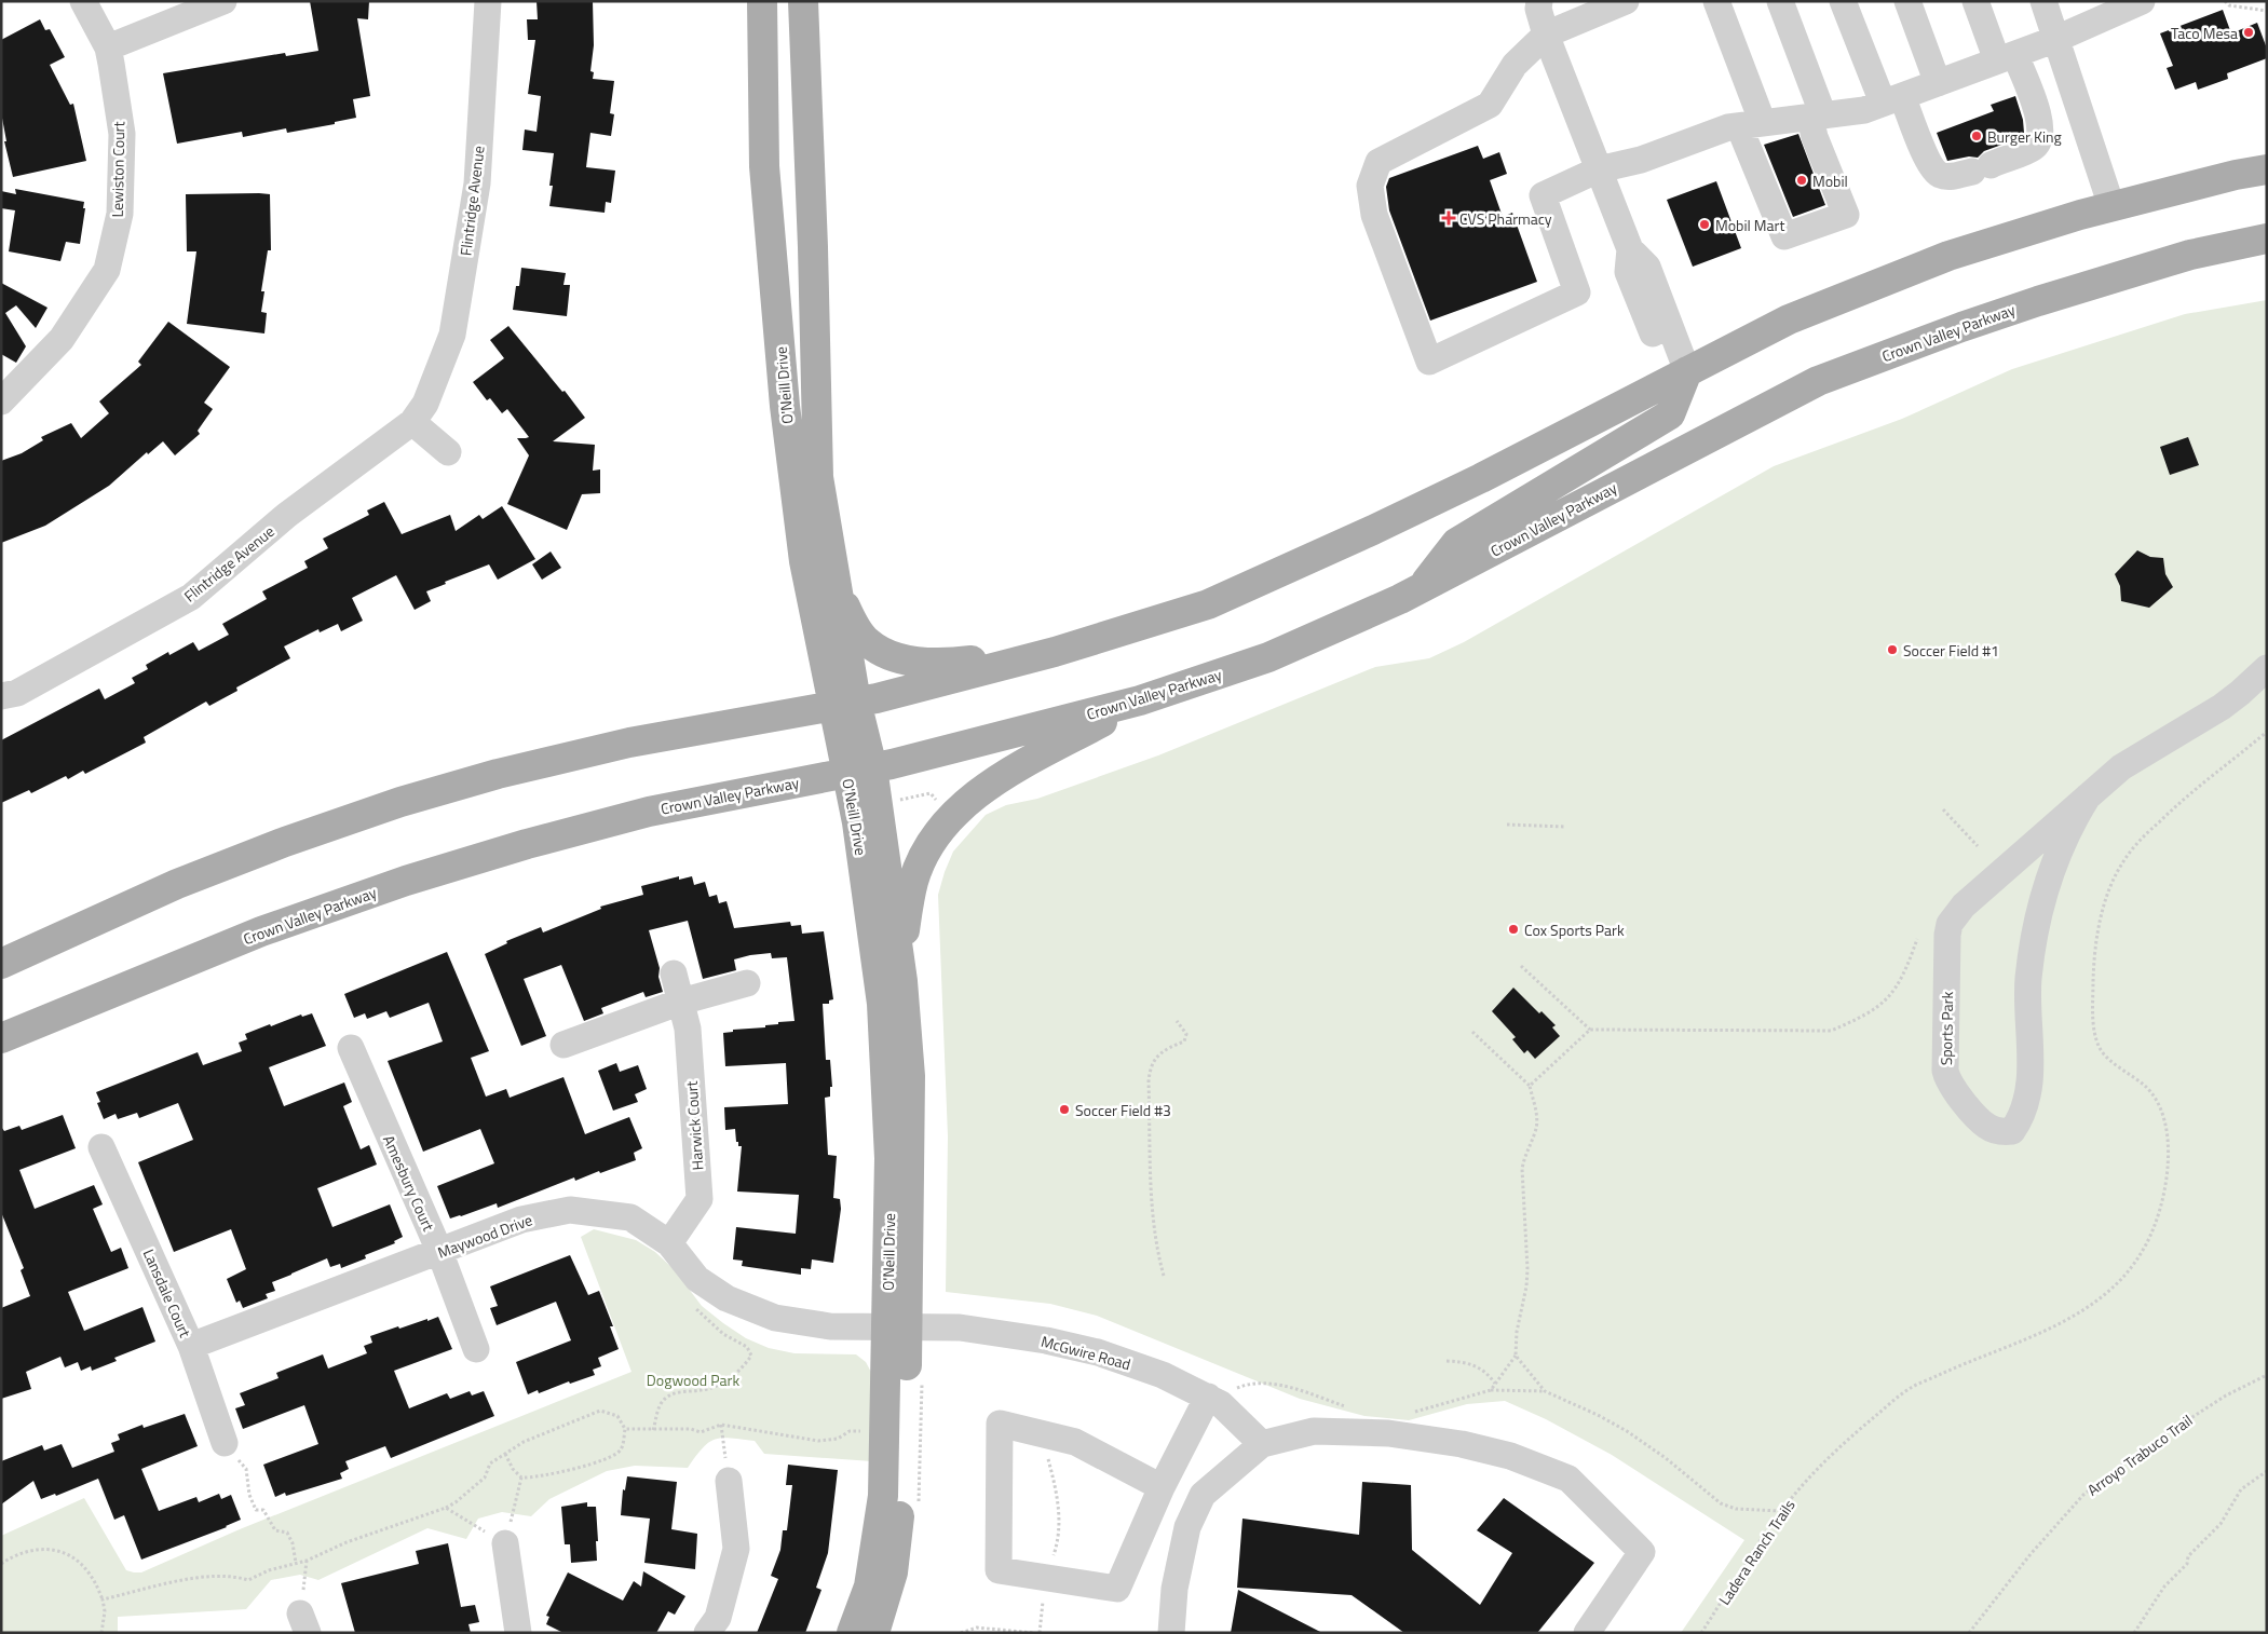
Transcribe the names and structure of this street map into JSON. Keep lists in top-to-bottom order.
{
  "streets": {
    "main road": ["Crown Valley Parkway", "O'Neill Drive"],
    "street": [
      "Lewiston Court",
      "Flintridge Avenue",
      "Sports Park",
      "Harwick Court",
      "Amesbury Court",
      "Maywood Drive",
      "Lansdale Court",
      "McGwire Road"
    ],
    "path": ["Arroyo Trabuco Trail", "Ladera Ranch Trails"]
  },
  "crossings": [
    ["Crown Valley Parkway", "O'Neill Drive"],
    ["O'Neill Drive", "Maywood Drive"],
    ["O'Neill Drive", "McGwire Road"],
    ["Harwick Court", "Maywood Drive"],
    ["Amesbury Court", "Maywood Drive"],
    ["Maywood Drive", "Lansdale Court"],
    ["Maywood Drive", "McGwire Road"]
  ],
  "parks": ["Dogwood Park"],
  "places": {
    "other": [
      "Taco Mesa",
      "Burger King",
      "Mobil",
      "Mobil Mart",
      "Soccer Field #1",
      "Cox Sports Park",
      "Soccer Field #3"
    ],
    "health": ["CVS Pharmacy"]
  }
}
